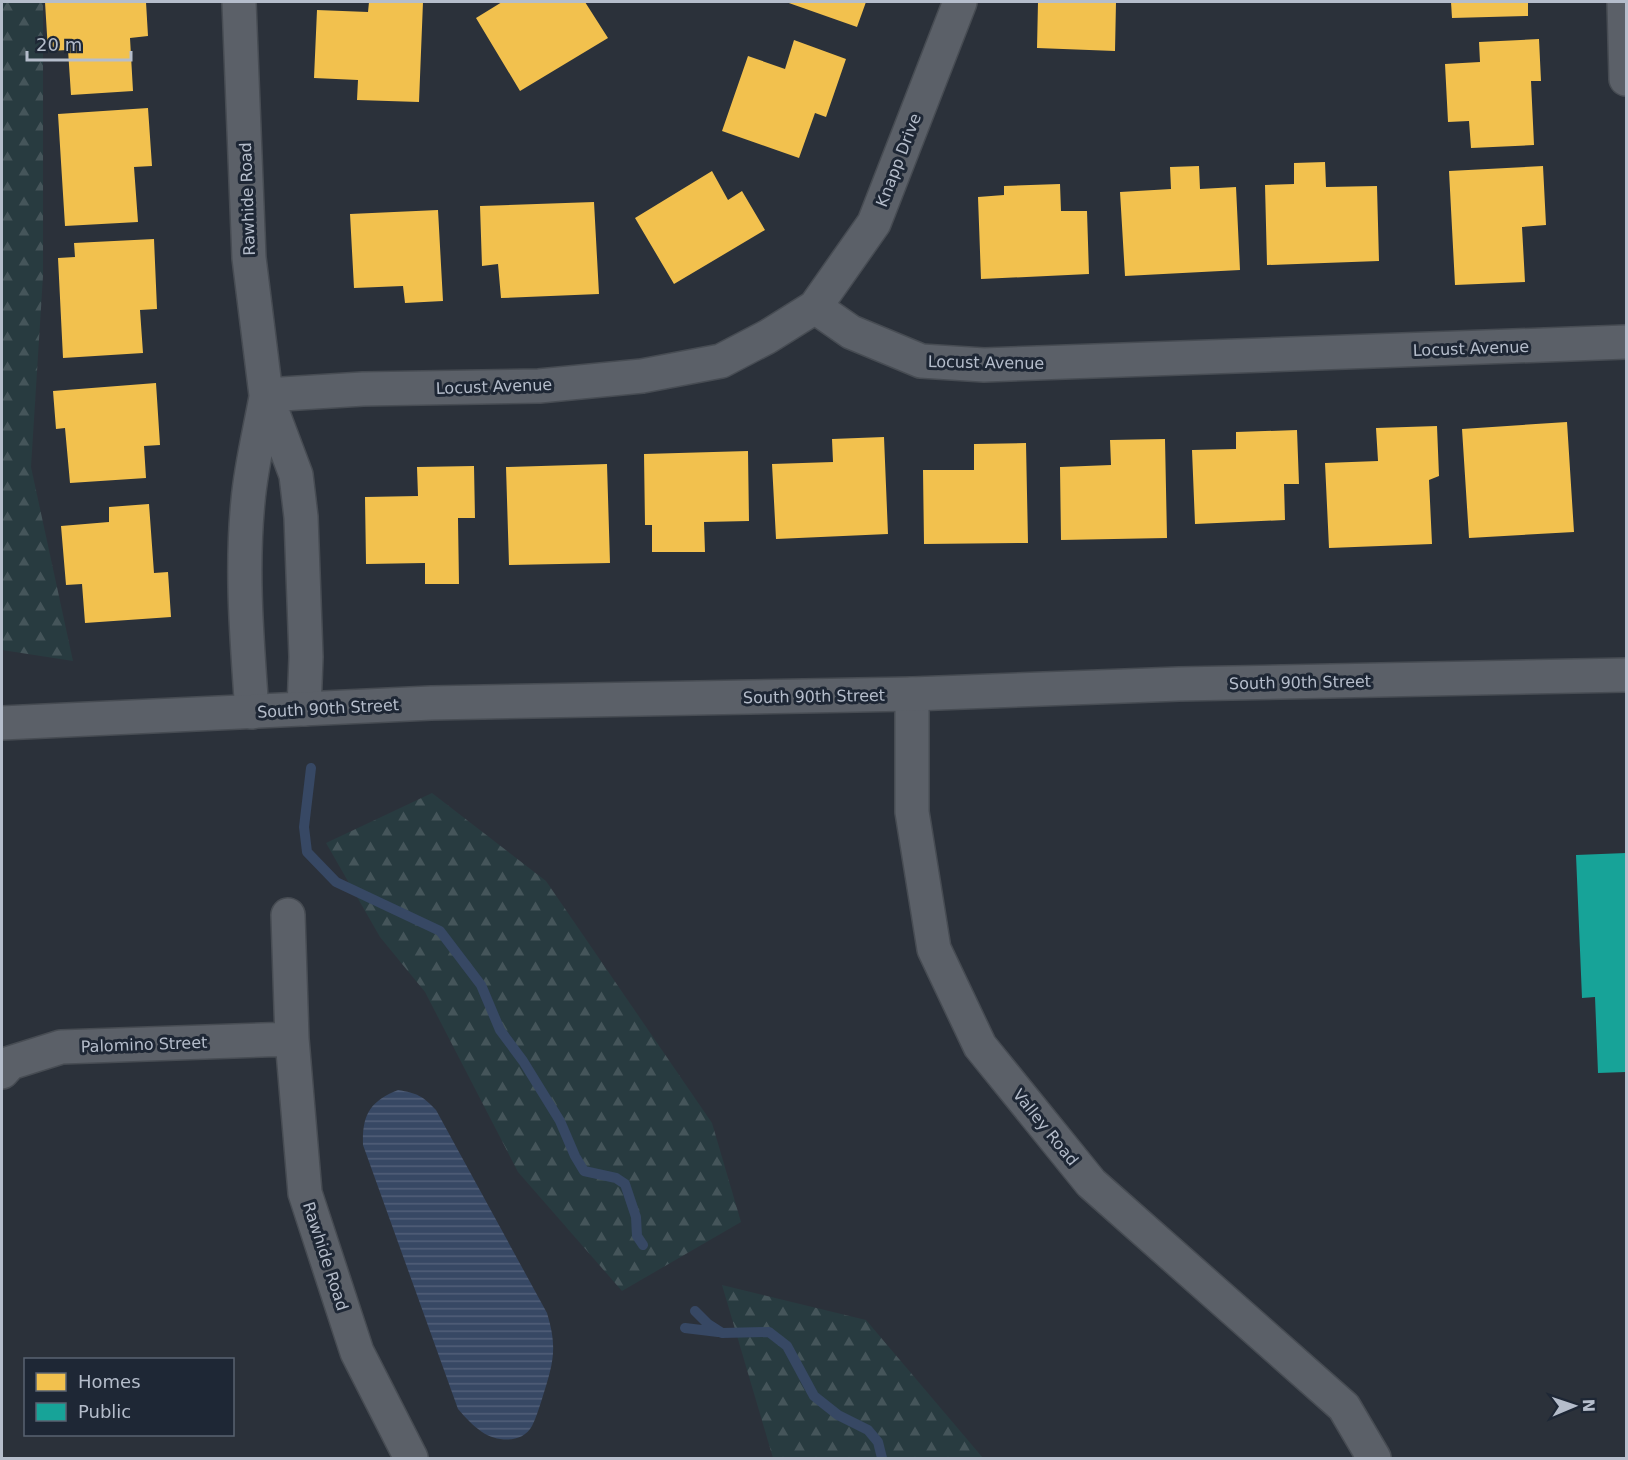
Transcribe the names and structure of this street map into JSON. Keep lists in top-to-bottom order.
{
  "streets": {
    "street": [
      "Knapp Drive",
      "Rawhide Road",
      "Locust Avenue",
      "South 90th Street",
      "Palomino Street",
      "Valley Road"
    ]
  },
  "crossings": [
    ["Knapp Drive", "Locust Avenue"],
    ["Rawhide Road", "Locust Avenue"],
    ["Rawhide Road", "South 90th Street"],
    ["Rawhide Road", "Palomino Street"],
    ["South 90th Street", "Valley Road"]
  ],
  "legend": ["Homes", "Public"],
  "scale_bar": "20 m",
  "north": "right"
}
